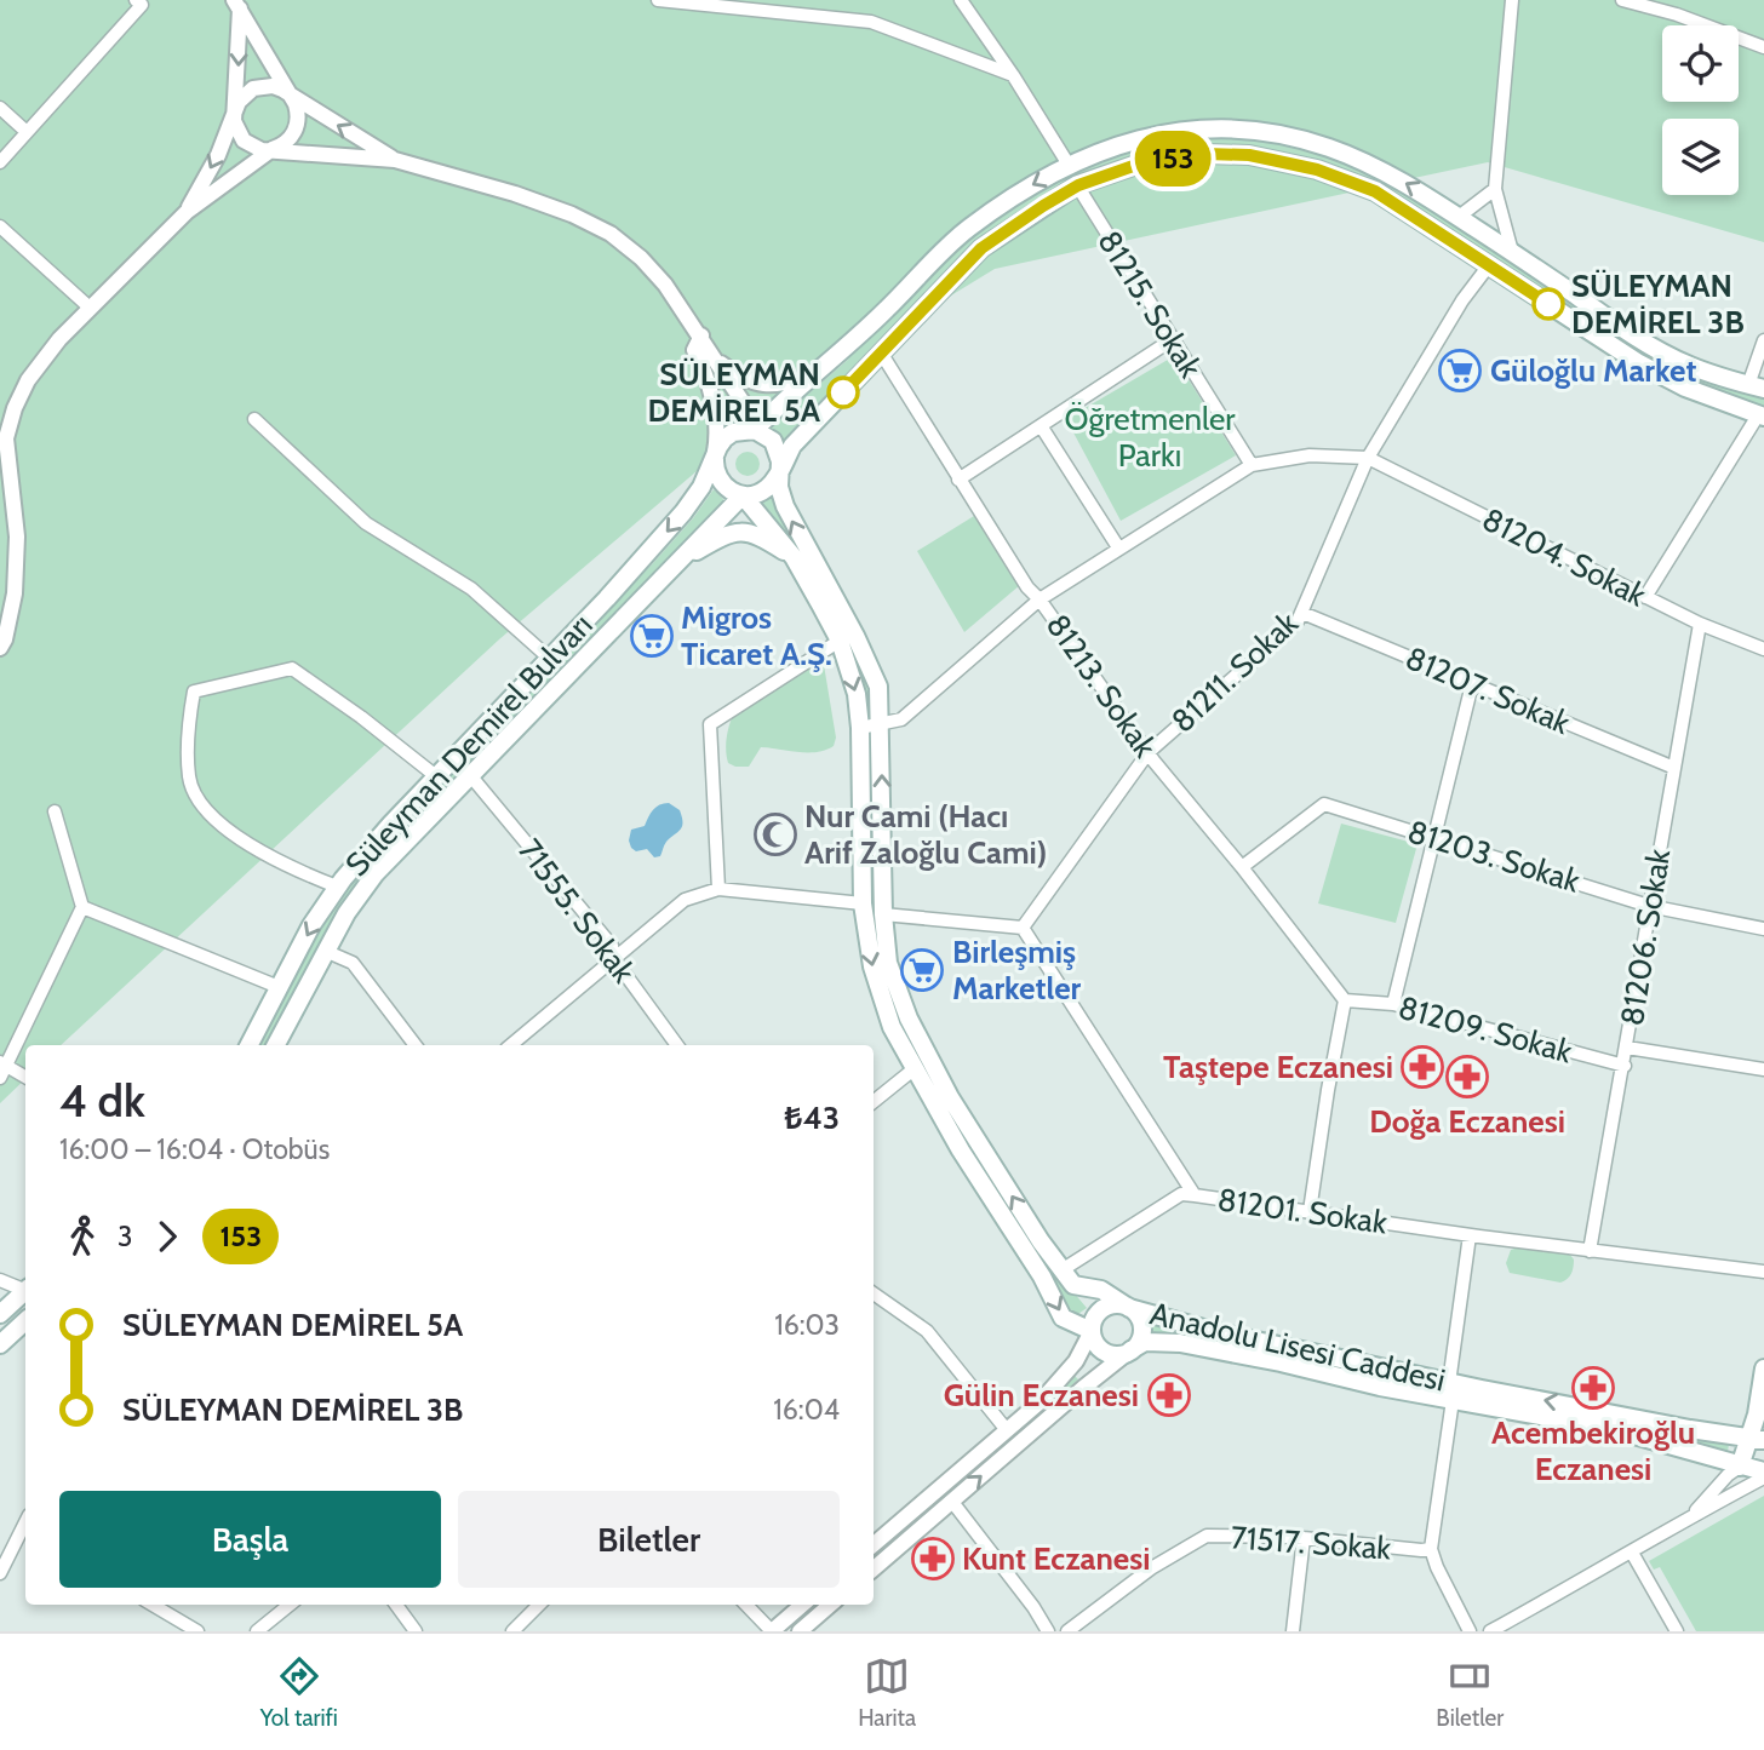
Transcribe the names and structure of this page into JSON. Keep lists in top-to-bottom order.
{
  "streets": {
    "main road": ["Süleyman Demirel Bulvarı", "Anadolu Lisesi Caddesi"],
    "street": [
      "81215. Sokak",
      "81204. Sokak",
      "81211. Sokak",
      "81213. Sokak",
      "81207. Sokak",
      "81203. Sokak",
      "71555. Sokak",
      "81206. Sokak",
      "81209. Sokak",
      "81201. Sokak",
      "71517. Sokak"
    ]
  },
  "crossings": [
    ["81204. Sokak", "81211. Sokak"],
    ["81204. Sokak", "81206. Sokak"],
    ["81211. Sokak", "81213. Sokak"],
    ["81211. Sokak", "81207. Sokak"],
    ["81211. Sokak", "81201. Sokak"],
    ["81213. Sokak", "81203. Sokak"],
    ["81213. Sokak", "81209. Sokak"],
    ["81207. Sokak", "81206. Sokak"],
    ["Süleyman Demirel Bulvarı", "71555. Sokak"],
    ["Süleyman Demirel Bulvarı", "Anadolu Lisesi Caddesi"],
    ["81203. Sokak", "81206. Sokak"],
    ["81206. Sokak", "81209. Sokak"],
    ["81206. Sokak", "81201. Sokak"]
  ],
  "parks": ["Öğretmenler Parkı"],
  "places": {
    "other": ["SÜLEYMAN DEMİREL 3B", "SÜLEYMAN DEMİREL 5A"],
    "supermarket": ["Güloğlu Market", "Migros Ticaret A.Ş.", "Birleşmiş Marketler"],
    "mosque": ["Nur Cami (Hacı Arif Zaloğlu Cami)"],
    "pharmacy": [
      "Taştepe Eczanesi",
      "Doğa Eczanesi",
      "Acembekiroğlu Eczanesi",
      "Gülin Eczanesi",
      "Kunt Eczanesi"
    ]
  },
  "lines": ["bus line 153"],
  "page": {
    "on_map": "153",
    "heading": ["4 dk", "16:00 – 16:04 · Otobüs", "₺43"],
    "legs": ["3", "153"],
    "list": [
      {
        "name": "SÜLEYMAN DEMİREL 5A",
        "value": "16:03"
      },
      {
        "name": "SÜLEYMAN DEMİREL 3B",
        "value": "16:04"
      }
    ],
    "buttons": ["Başla", "Biletler"],
    "tabs": ["Yol tarifi", "Harita", "Biletler"]
  }
}
